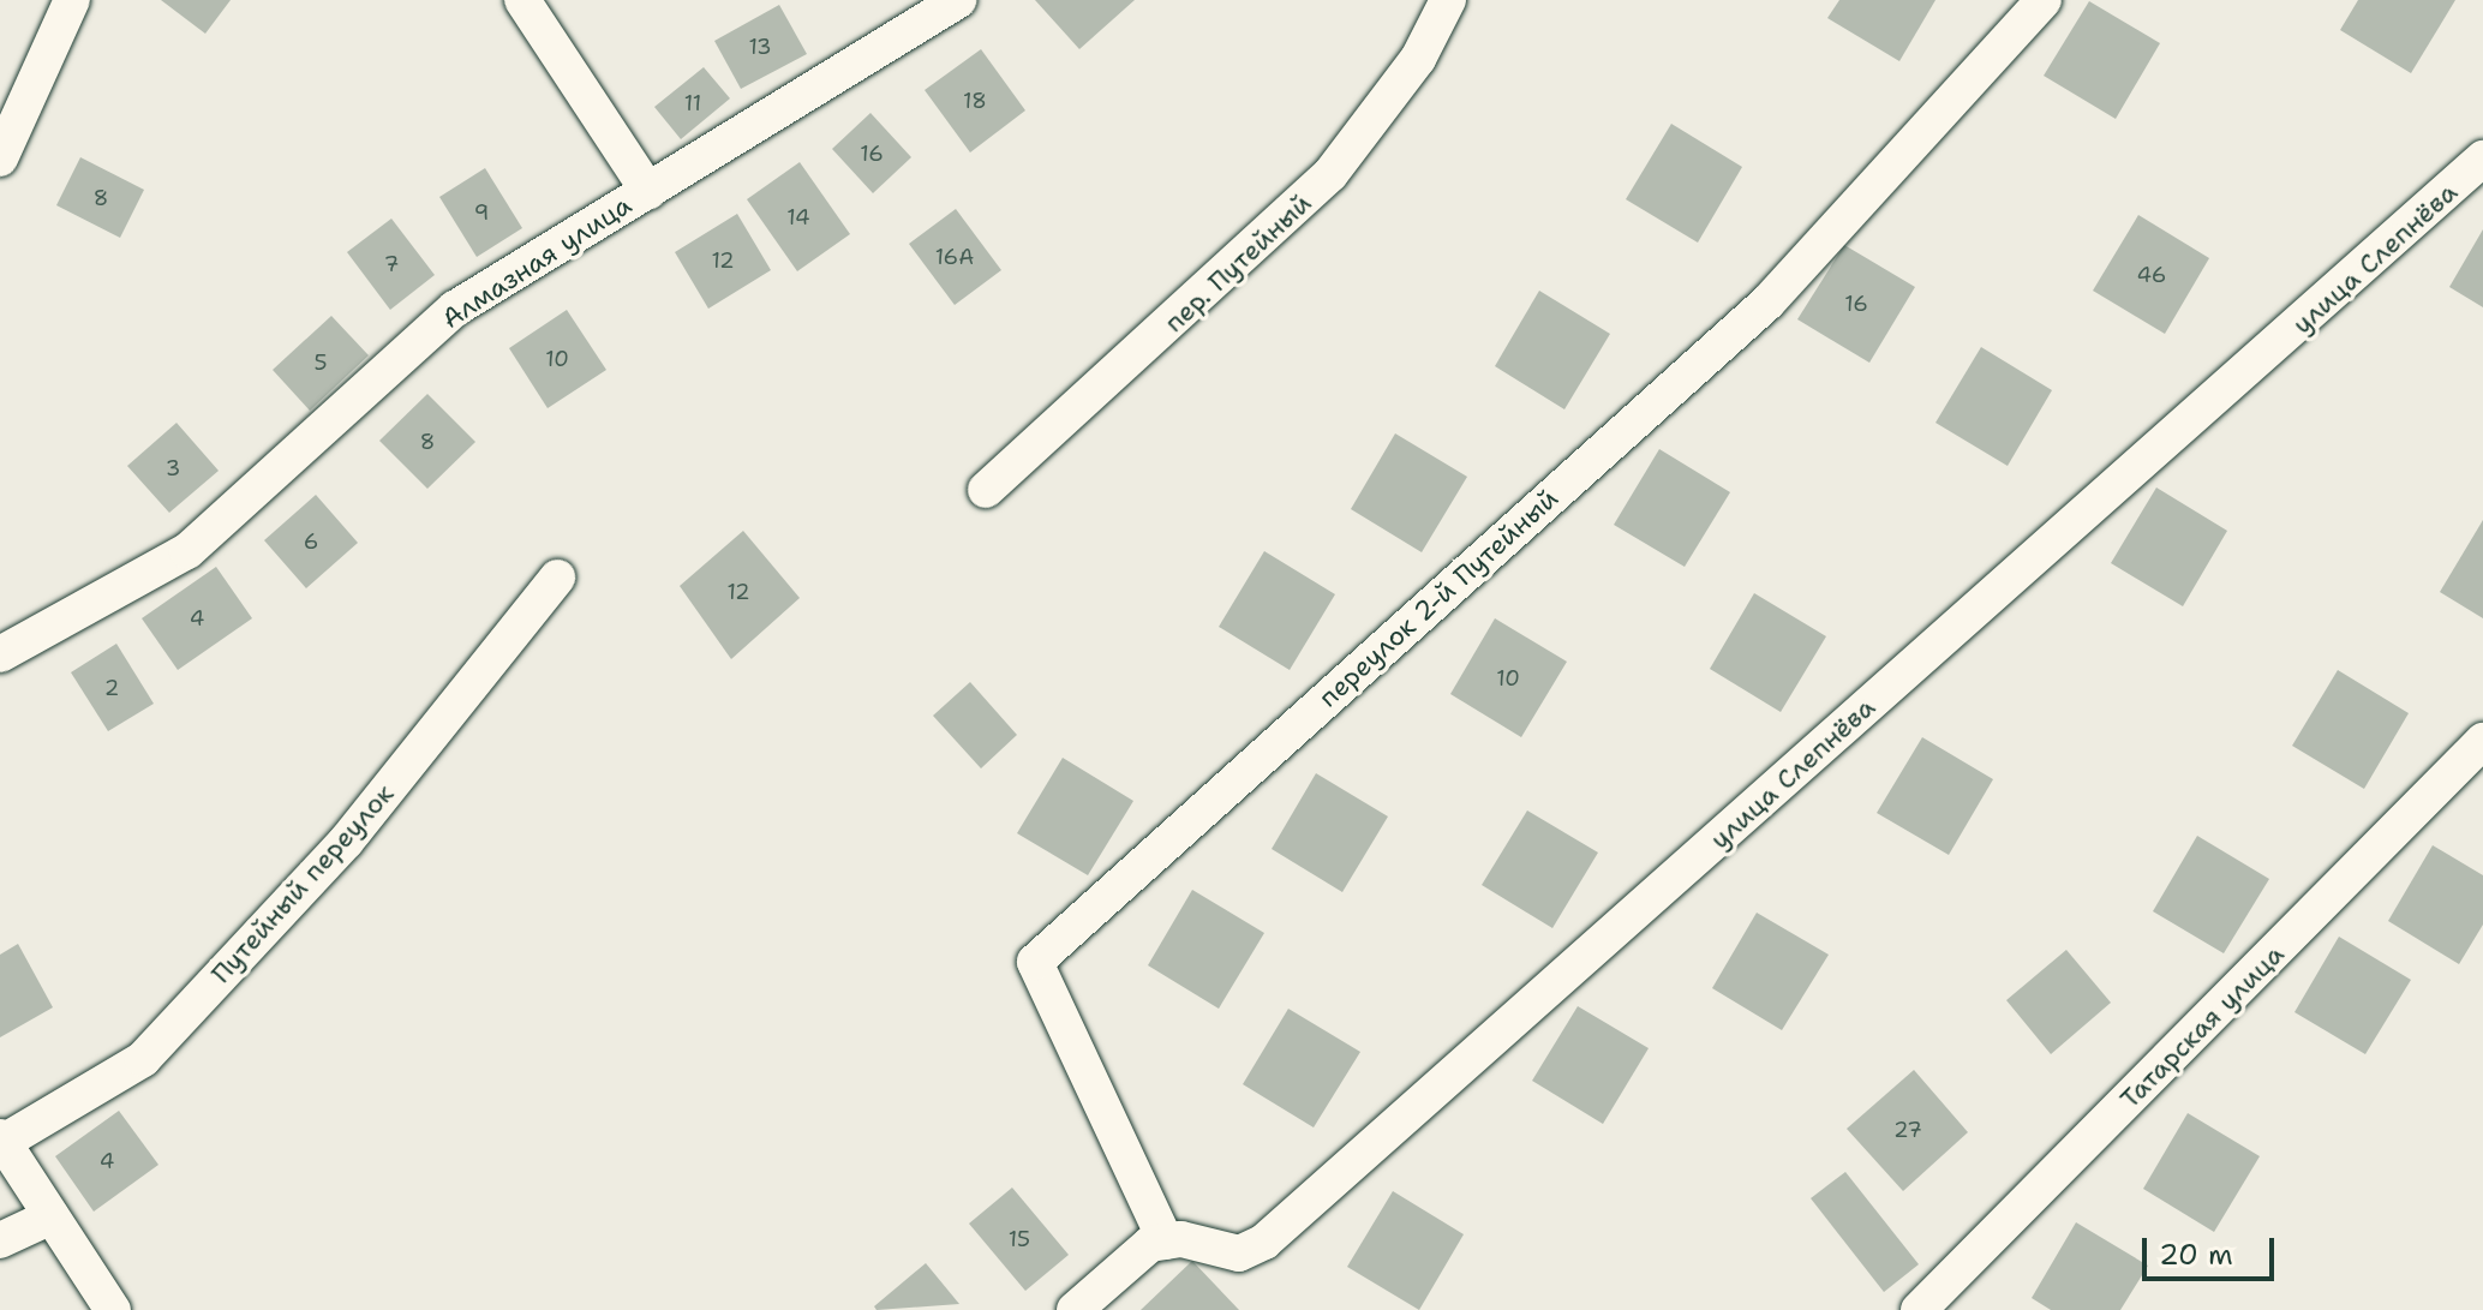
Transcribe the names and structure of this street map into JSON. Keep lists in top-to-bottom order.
{
  "streets": {
    "street": [
      "улица Слепнёва",
      "Алмазная улица",
      "пер. Путейный",
      "переулок 2-й Путейный",
      "Путейный переулок",
      "Татарская улица"
    ]
  },
  "crossings": [
    ["улица Слепнёва", "переулок 2-й Путейный"]
  ],
  "house_numbers": [
    "13",
    "18",
    "11",
    "16",
    "8",
    "9",
    "14",
    "16А",
    "12",
    "7",
    "46",
    "16",
    "10",
    "5",
    "8",
    "3",
    "6",
    "12",
    "4",
    "10",
    "2",
    "27",
    "4",
    "15"
  ],
  "scale_bar": "20 m"
}
